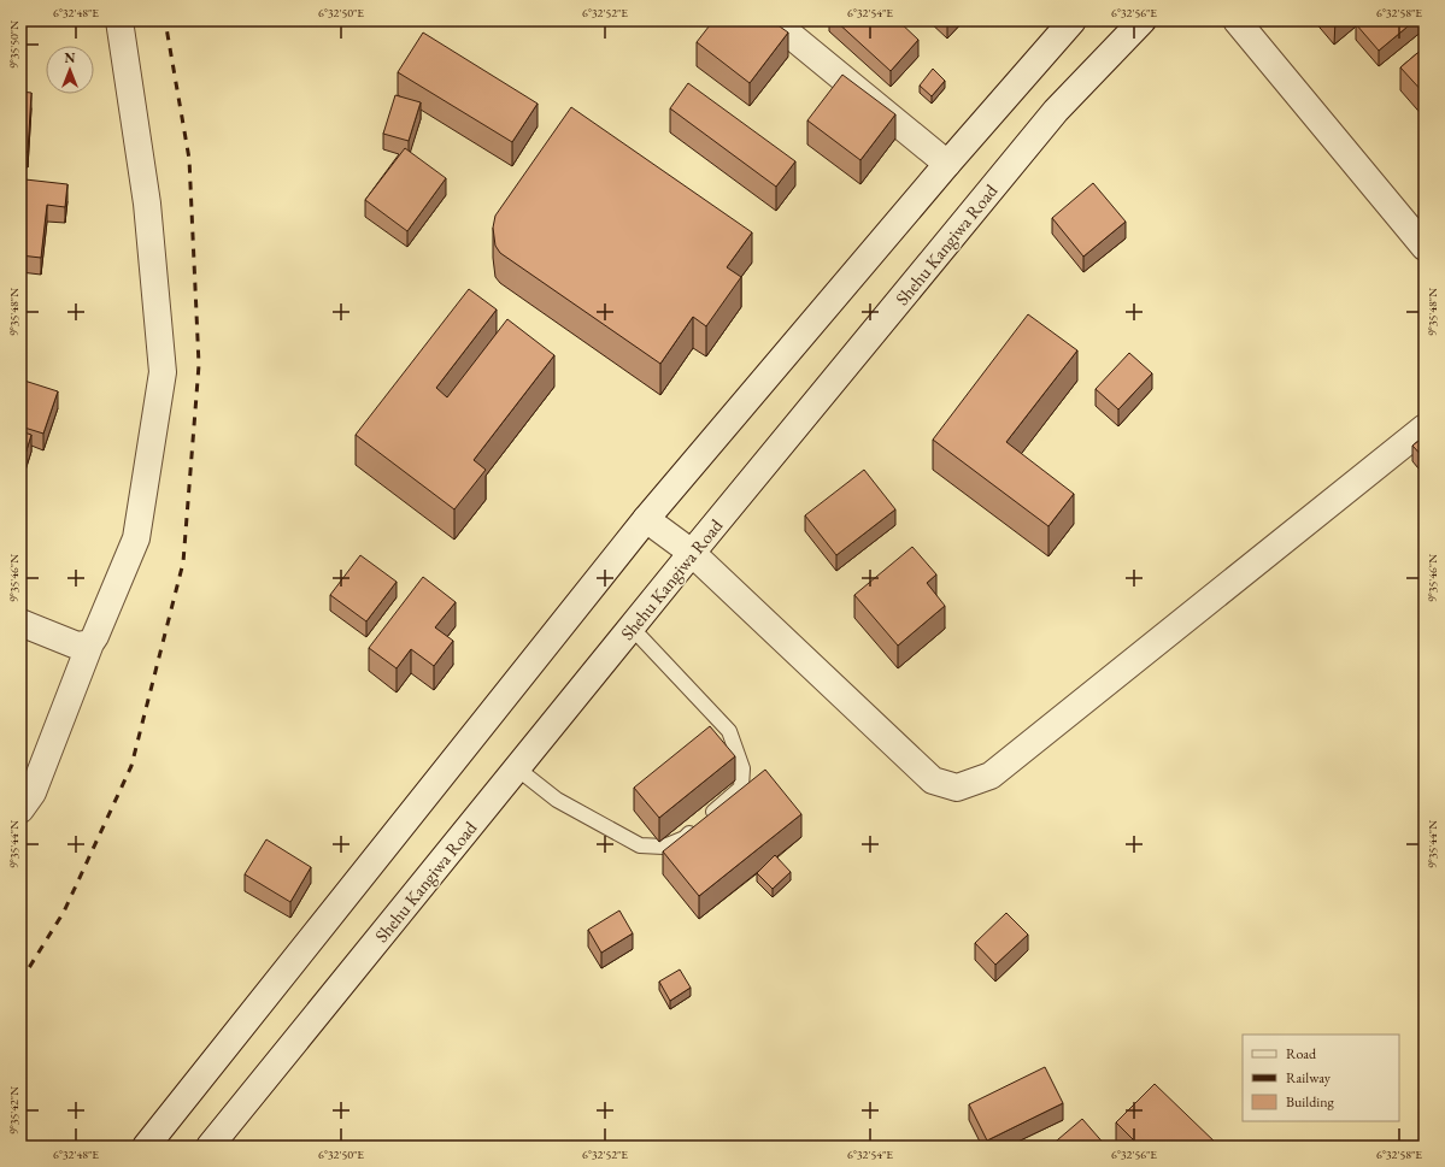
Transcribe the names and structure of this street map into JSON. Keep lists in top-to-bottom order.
{
  "streets": {
    "main road": ["Shehu Kangiwa Road"]
  },
  "legend": ["Road", "Railway", "Building"],
  "north": "top",
  "coordinates": [
    "6°32'48\"E",
    "6°32'50\"E",
    "6°32'52\"E",
    "6°32'54\"E",
    "6°32'56\"E",
    "6°32'58\"E",
    "9°35'50\"N",
    "9°35'48\"N",
    "9°35'46\"N",
    "9°35'44\"N",
    "9°35'42\"N"
  ]
}
